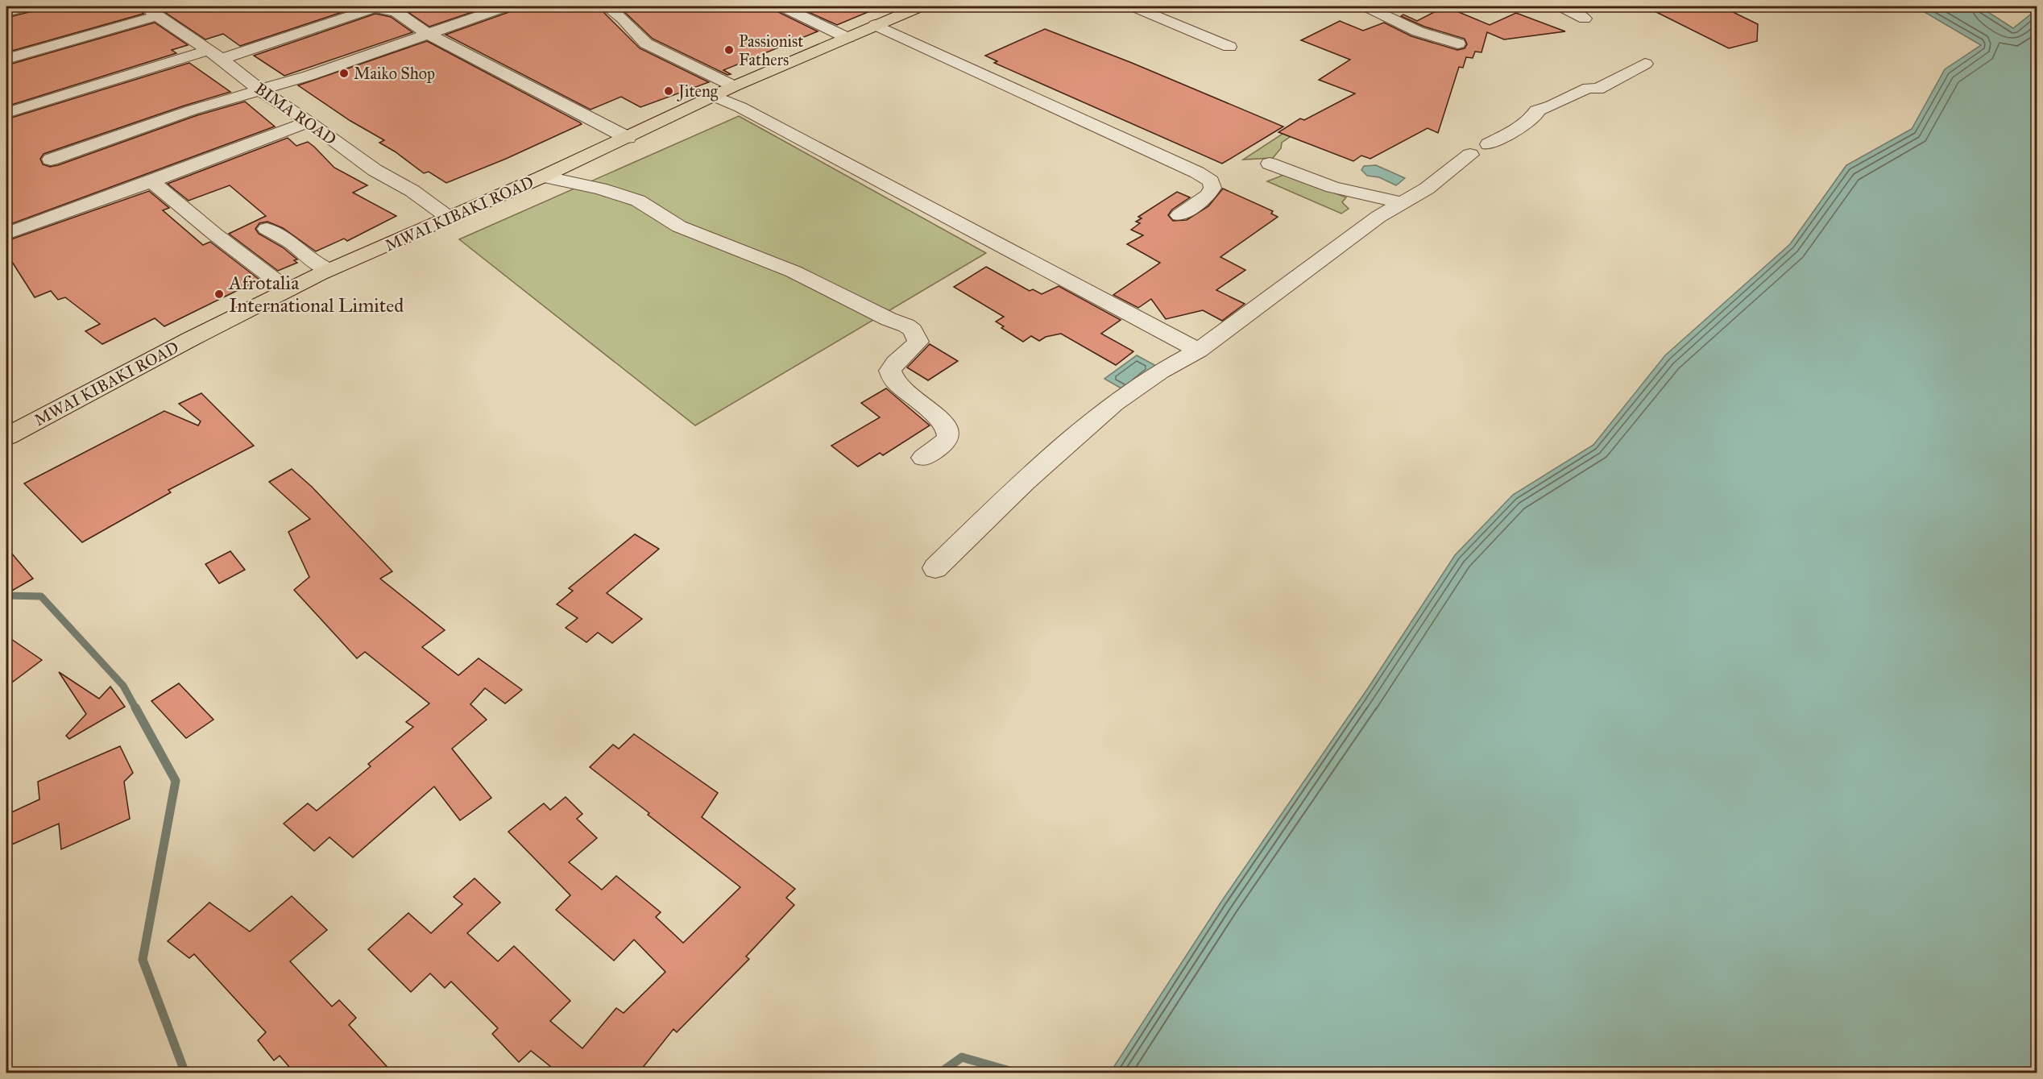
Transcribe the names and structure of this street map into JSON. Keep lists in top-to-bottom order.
{
  "streets": {
    "main road": ["MWAI KIBAKI ROAD"],
    "street": ["BIMA ROAD"]
  },
  "crossings": [
    ["BIMA ROAD", "MWAI KIBAKI ROAD"]
  ],
  "places": [
    "Passionist Fathers",
    "Maiko Shop",
    "Jiteng",
    "Afrotalia International Limited"
  ]
}
